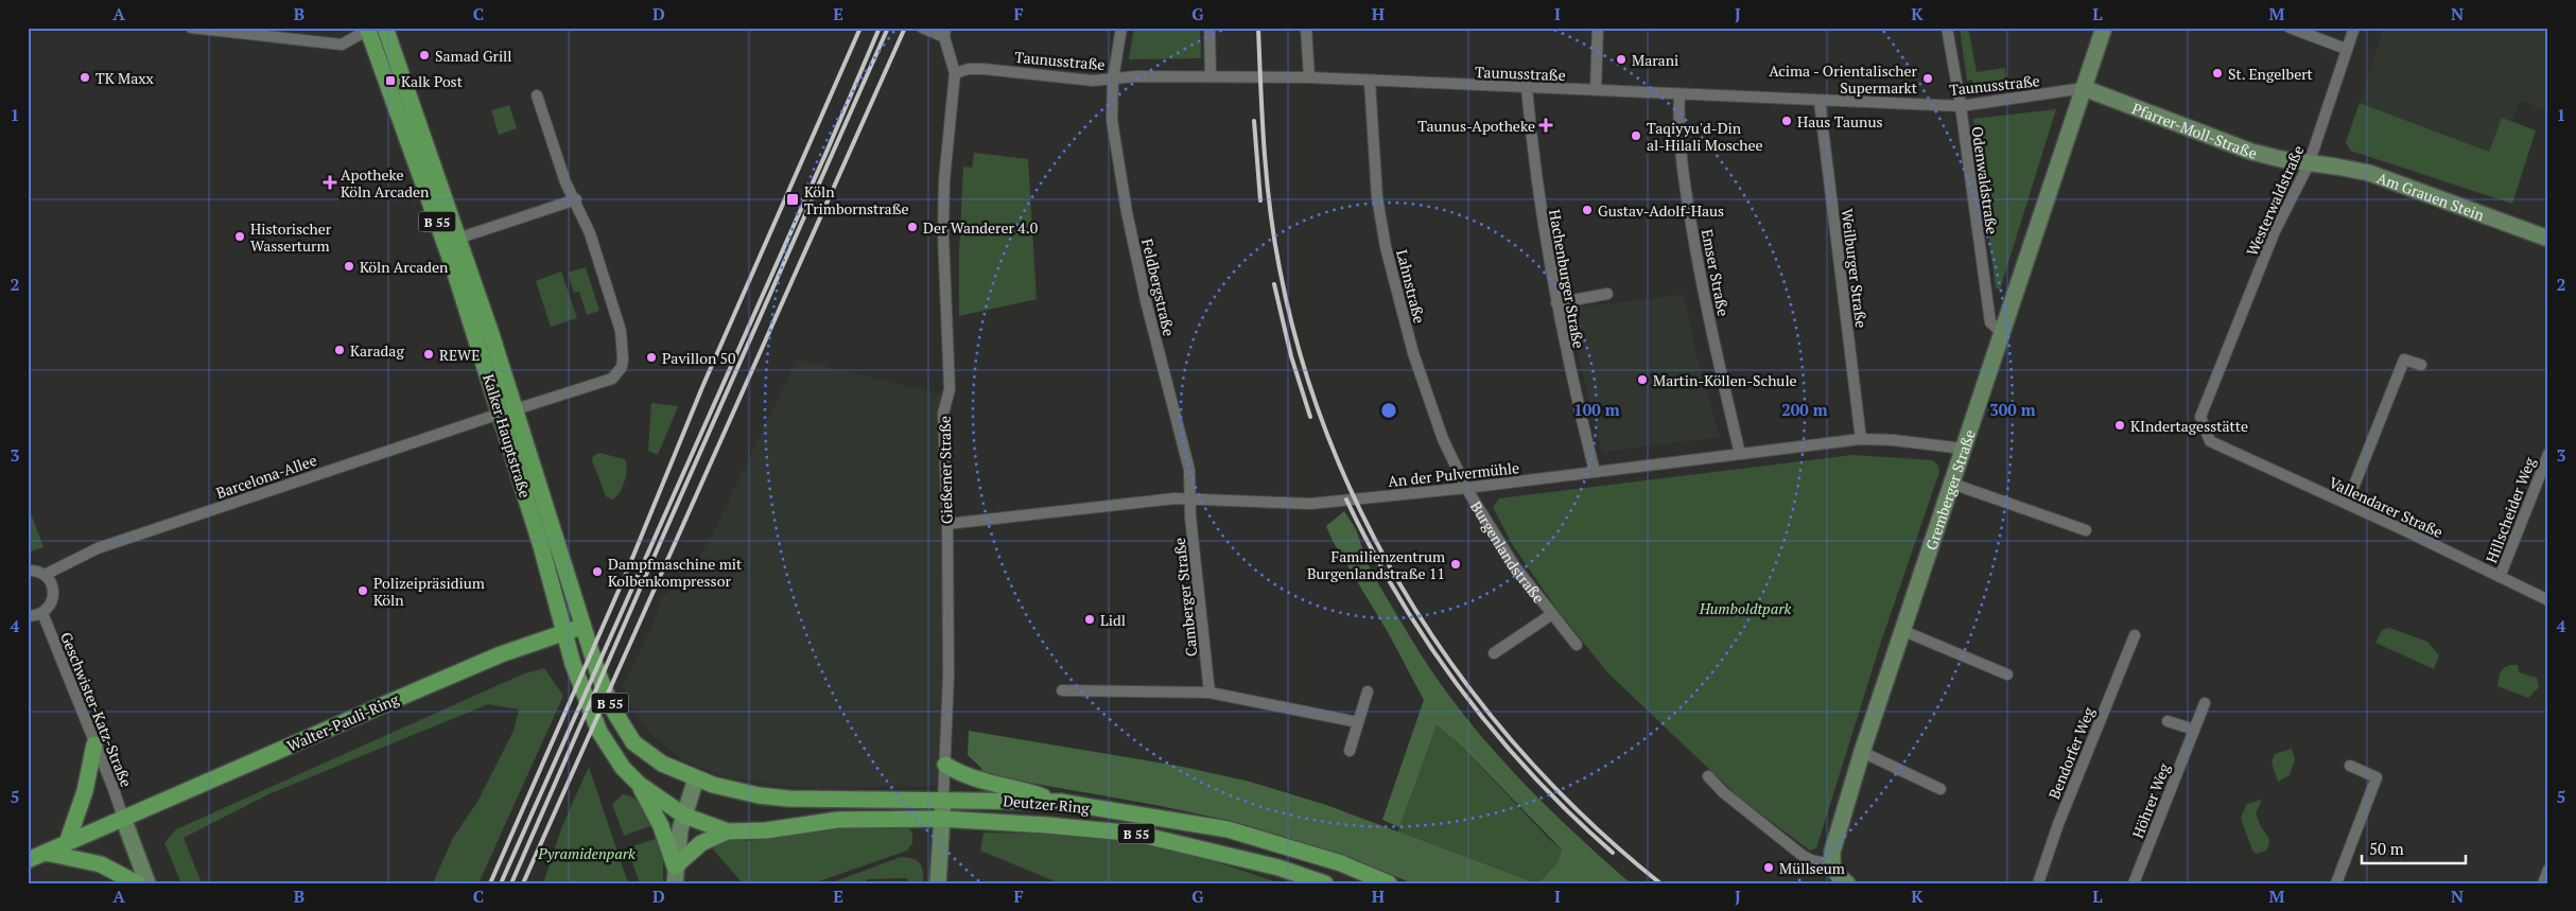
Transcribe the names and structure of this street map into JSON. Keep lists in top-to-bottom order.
{
  "streets": {
    "main road": [
      "B 55",
      "Kalker Hauptstraße",
      "Walter-Pauli-Ring",
      "Deutzer Ring"
    ],
    "street": [
      "Taunusstraße",
      "Pfarrer-Moll-Straße",
      "Odenwaldstraße",
      "Am Grauen Stein",
      "Westerwaldstraße",
      "Weilburger Straße",
      "Emser Straße",
      "Hachenburger Straße",
      "Lahnstraße",
      "Feldbergstraße",
      "Gießener Straße",
      "An der Pulvermühle",
      "Barcelona-Allee",
      "Gremberger Straße",
      "Vallendarer Straße",
      "Hillscheider Weg",
      "Burgenlandstraße",
      "Camberger Straße",
      "Geschwister-Katz-Straße",
      "Bendorfer Weg",
      "Höhrer Weg"
    ]
  },
  "crossings": [
    ["Taunusstraße", "Pfarrer-Moll-Straße"],
    ["Taunusstraße", "Odenwaldstraße"],
    ["Taunusstraße", "Weilburger Straße"],
    ["Taunusstraße", "Emser Straße"],
    ["Taunusstraße", "Hachenburger Straße"],
    ["Taunusstraße", "Lahnstraße"],
    ["Taunusstraße", "Feldbergstraße"],
    ["Taunusstraße", "Gießener Straße"],
    ["Taunusstraße", "Gremberger Straße"],
    ["Pfarrer-Moll-Straße", "Am Grauen Stein"],
    ["Pfarrer-Moll-Straße", "Westerwaldstraße"],
    ["Pfarrer-Moll-Straße", "Gremberger Straße"],
    ["Odenwaldstraße", "Gremberger Straße"],
    ["Am Grauen Stein", "Westerwaldstraße"],
    ["Westerwaldstraße", "Vallendarer Straße"],
    ["Weilburger Straße", "An der Pulvermühle"],
    ["Emser Straße", "An der Pulvermühle"],
    ["Hachenburger Straße", "An der Pulvermühle"],
    ["Lahnstraße", "An der Pulvermühle"],
    ["Lahnstraße", "Burgenlandstraße"],
    ["Feldbergstraße", "An der Pulvermühle"],
    ["Feldbergstraße", "Camberger Straße"],
    ["Kalker Hauptstraße", "Barcelona-Allee"],
    ["Kalker Hauptstraße", "Walter-Pauli-Ring"],
    ["Kalker Hauptstraße", "Deutzer Ring"],
    ["Gießener Straße", "An der Pulvermühle"],
    ["Gießener Straße", "Deutzer Ring"],
    ["An der Pulvermühle", "Gremberger Straße"],
    ["An der Pulvermühle", "Burgenlandstraße"],
    ["An der Pulvermühle", "Camberger Straße"],
    ["Vallendarer Straße", "Hillscheider Weg"],
    ["Geschwister-Katz-Straße", "Walter-Pauli-Ring"]
  ],
  "parks": ["Humboldtpark", "Pyramidenpark"],
  "places": {
    "other": [
      "Samad Grill",
      "Marani",
      "St. Engelbert",
      "TK Maxx",
      "Acima - Orientalischer Supermarkt",
      "Haus Taunus",
      "Taqiyyu'd-Din al-Hilali Moschee",
      "Gustav-Adolf-Haus",
      "Der Wanderer 4.0",
      "Historischer Wasserturm",
      "Köln Arcaden",
      "Karadag",
      "REWE",
      "Pavillon 50",
      "Martin-Köllen-Schule",
      "KIndertagesstätte",
      "Familienzentrum Burgenlandstraße 11",
      "Dampfmaschine mit Kolbenkompressor",
      "Polizeipräsidium Köln",
      "Lidl",
      "Müllseum"
    ],
    "transit": ["Kalk Post", "Köln Trimbornstraße"],
    "health": ["Taunus-Apotheke", "Apotheke Köln Arcaden"]
  },
  "scale_bar": "50 m",
  "grid": {
    "columns": [
      "A",
      "B",
      "C",
      "D",
      "E",
      "F",
      "G",
      "H",
      "I",
      "J",
      "K",
      "L",
      "M",
      "N"
    ],
    "rows": [
      "1",
      "2",
      "3",
      "4",
      "5"
    ]
  },
  "rings": ["100 m", "200 m", "300 m"]
}
